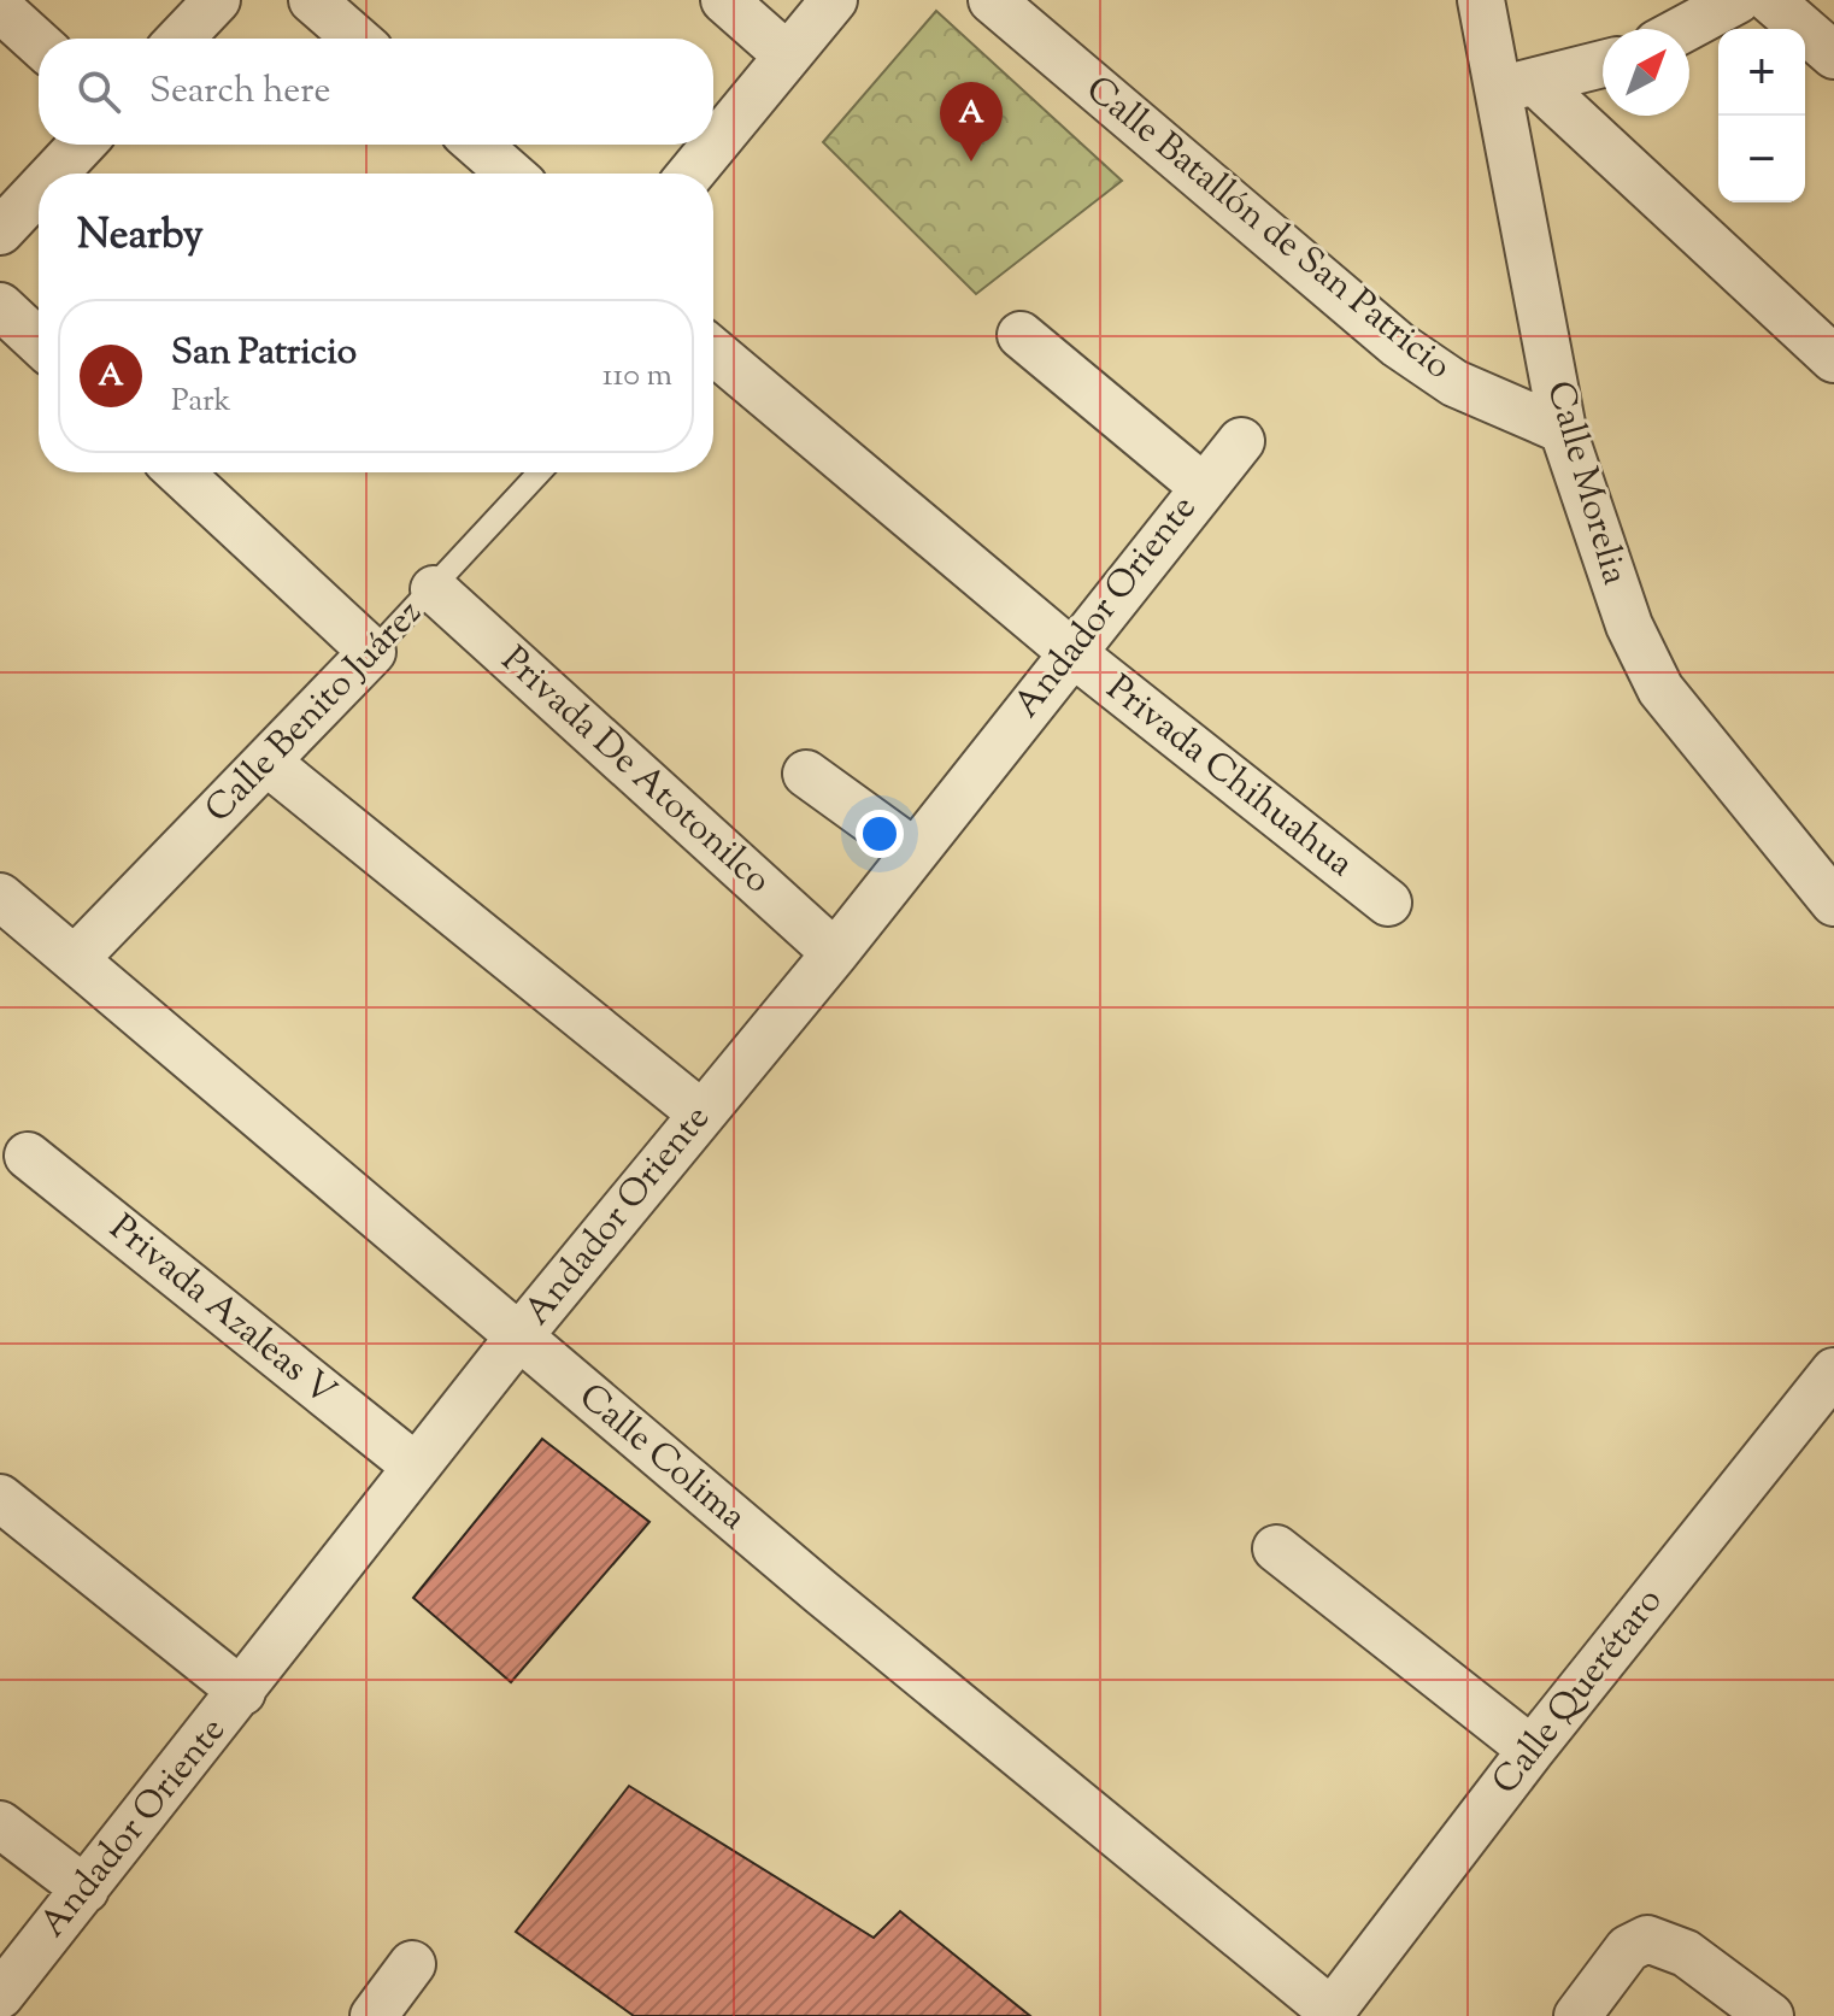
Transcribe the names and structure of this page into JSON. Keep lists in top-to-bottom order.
{
  "streets": {
    "street": [
      "Calle Batallón de San Patricio",
      "Calle Morelia",
      "Andador Oriente",
      "Calle Benito Juárez",
      "Privada De Atotonilco",
      "Privada Chihuahua",
      "Privada Azaleas V",
      "Calle Colima",
      "Calle Querétaro"
    ]
  },
  "crossings": [
    ["Calle Batallón de San Patricio", "Calle Morelia"],
    ["Andador Oriente", "Privada De Atotonilco"],
    ["Andador Oriente", "Privada Chihuahua"],
    ["Andador Oriente", "Privada Azaleas V"],
    ["Andador Oriente", "Calle Colima"],
    ["Calle Benito Juárez", "Privada De Atotonilco"],
    ["Calle Benito Juárez", "Calle Colima"],
    ["Calle Colima", "Calle Querétaro"]
  ],
  "north": "top right",
  "page": {
    "map_buttons": ["+", "−"],
    "search": "Search here",
    "pins": "A",
    "heading": "Nearby",
    "list": [
      {
        "mark": "A",
        "name": "San Patricio",
        "note": "Park",
        "value": "110 m"
      }
    ]
  }
}
